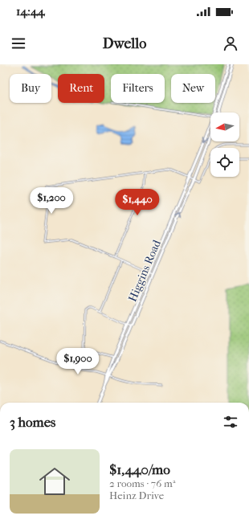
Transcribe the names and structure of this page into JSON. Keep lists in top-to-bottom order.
{
  "streets": {
    "main road": ["Higgins Road"]
  },
  "north": "left",
  "page": {
    "status": "14:44",
    "header": "Dwello",
    "chip": [
      "Buy",
      "Rent",
      "Filters",
      "New"
    ],
    "price": ["$1,200", "$1,440", "$1,900"],
    "heading": "3 homes",
    "list": [
      {
        "name": "$1,440/mo",
        "note": "2 rooms · 76 m² · Heinz Drive"
      }
    ]
  }
}
